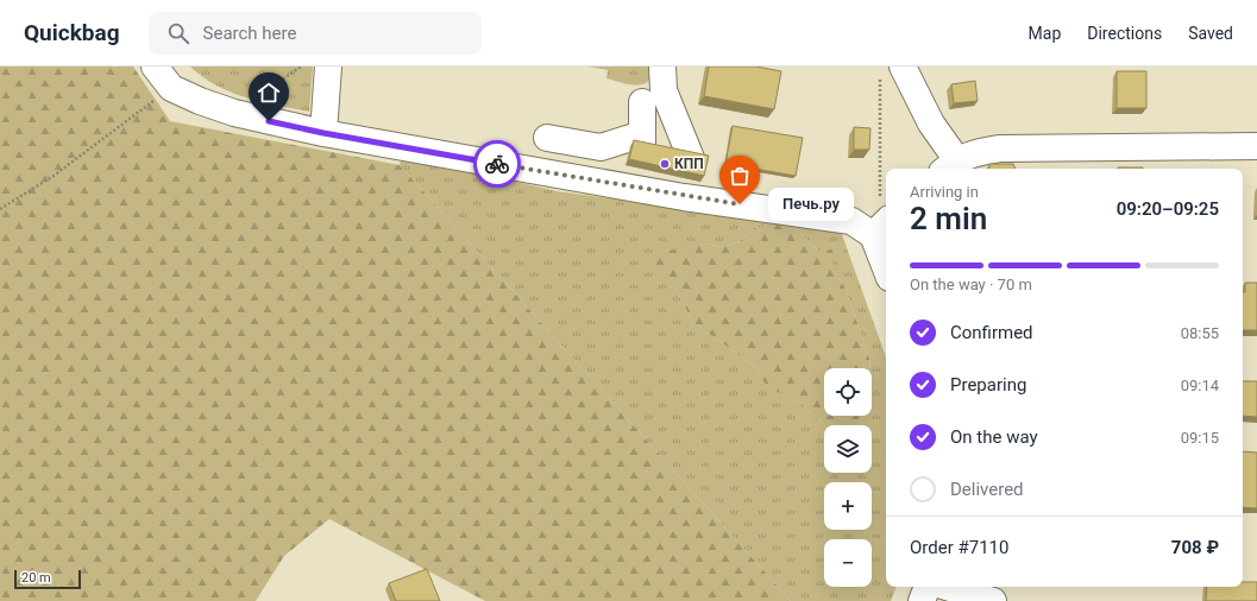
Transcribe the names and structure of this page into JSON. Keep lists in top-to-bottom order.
{
  "places": ["КПП", "Печь.ру"],
  "scale_bar": "20 m",
  "page": {
    "header": "Quickbag",
    "search": "Search here",
    "nav": ["Map", "Directions", "Saved"],
    "heading": ["2 min", "Arriving in", "09:20–09:25"],
    "panel": ["Order #7110", "708 ₽"],
    "bubble": "Печь.ру",
    "bar": "On the way · 70 m",
    "list": [
      ["Confirmed", "08:55"],
      ["Preparing", "09:14"],
      ["On the way", "09:15"],
      "Delivered"
    ],
    "map_buttons": ["+", "−"],
    "scale": "20 m"
  }
}
